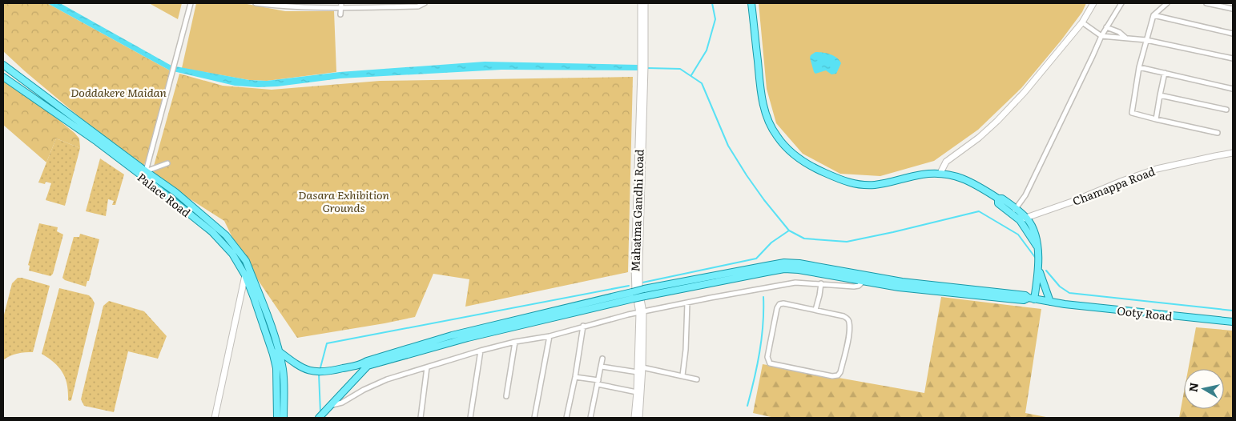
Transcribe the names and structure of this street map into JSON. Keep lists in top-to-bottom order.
{
  "streets": {
    "main road": ["Palace Road", "Ooty Road"],
    "street": ["Chamappa Road", "Mahatma Gandhi Road"]
  },
  "parks": ["Doddakere Maidan", "Dasara Exhibition Grounds"],
  "north": "left"
}
